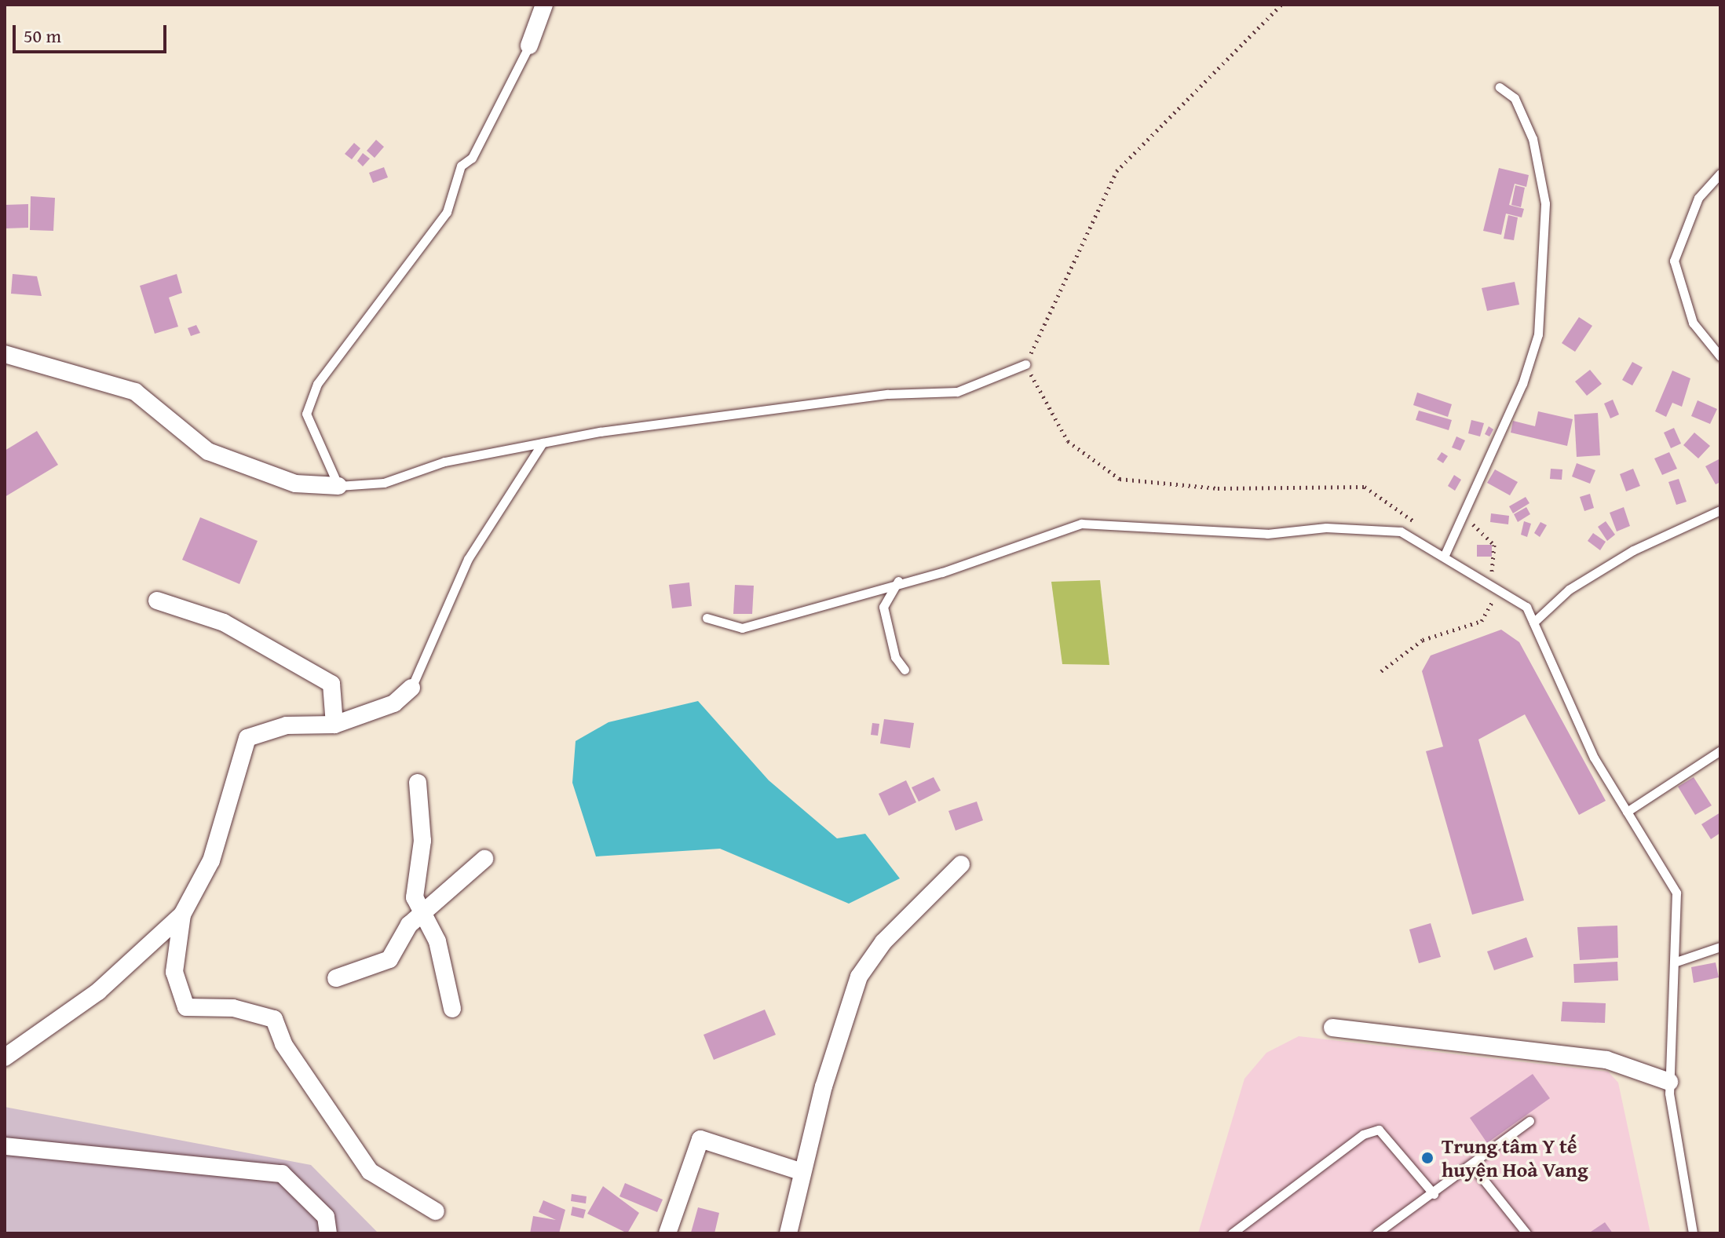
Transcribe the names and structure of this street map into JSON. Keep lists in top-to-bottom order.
{
  "places": ["Trung tâm Y tế huyện Hoà Vang"],
  "scale_bar": "50 m"
}
